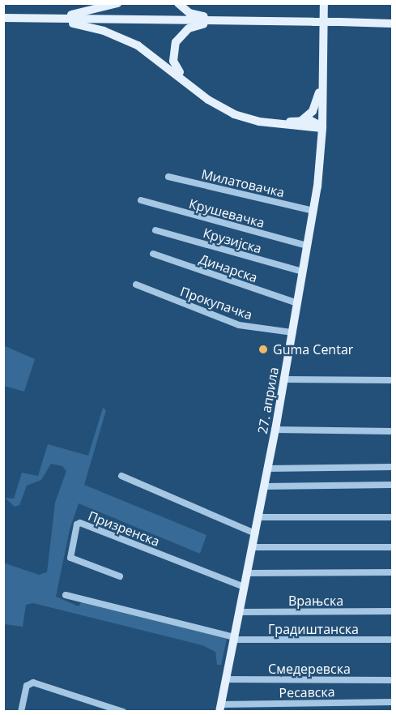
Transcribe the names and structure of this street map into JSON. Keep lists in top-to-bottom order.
{
  "streets": {
    "main road": ["27. априла"],
    "street": [
      "Милатовачка",
      "Крушевачка",
      "Крузијска",
      "Динарска",
      "Прокупачка",
      "Призренска",
      "Врањска",
      "Градиштанска",
      "Смедеревска",
      "Ресавска"
    ]
  },
  "crossings": [
    ["Милатовачка", "27. априла"],
    ["Крушевачка", "27. априла"],
    ["Крузијска", "27. априла"],
    ["Динарска", "27. априла"],
    ["Прокупачка", "27. априла"],
    ["27. априла", "Призренска"],
    ["27. априла", "Врањска"],
    ["27. априла", "Градиштанска"],
    ["27. априла", "Смедеревска"],
    ["27. априла", "Ресавска"]
  ],
  "places": ["Guma Centar"]
}
